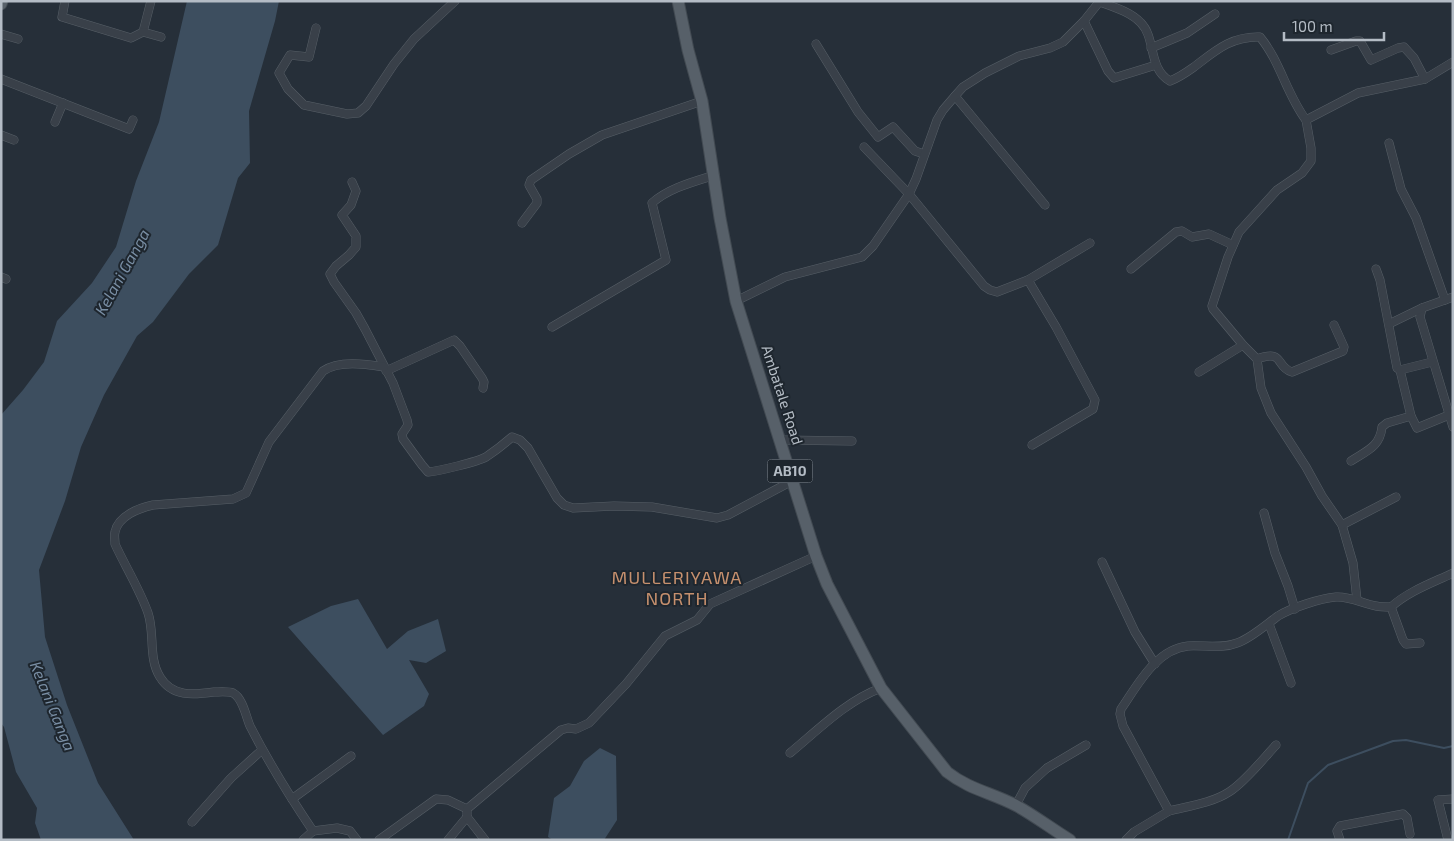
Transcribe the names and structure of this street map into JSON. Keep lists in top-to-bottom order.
{
  "streets": {
    "main road": ["Ambatale Road", "AB10"]
  },
  "districts": ["MULLERIYAWA NORTH"],
  "water": ["Kelani Ganga"],
  "scale_bar": "100 m"
}
